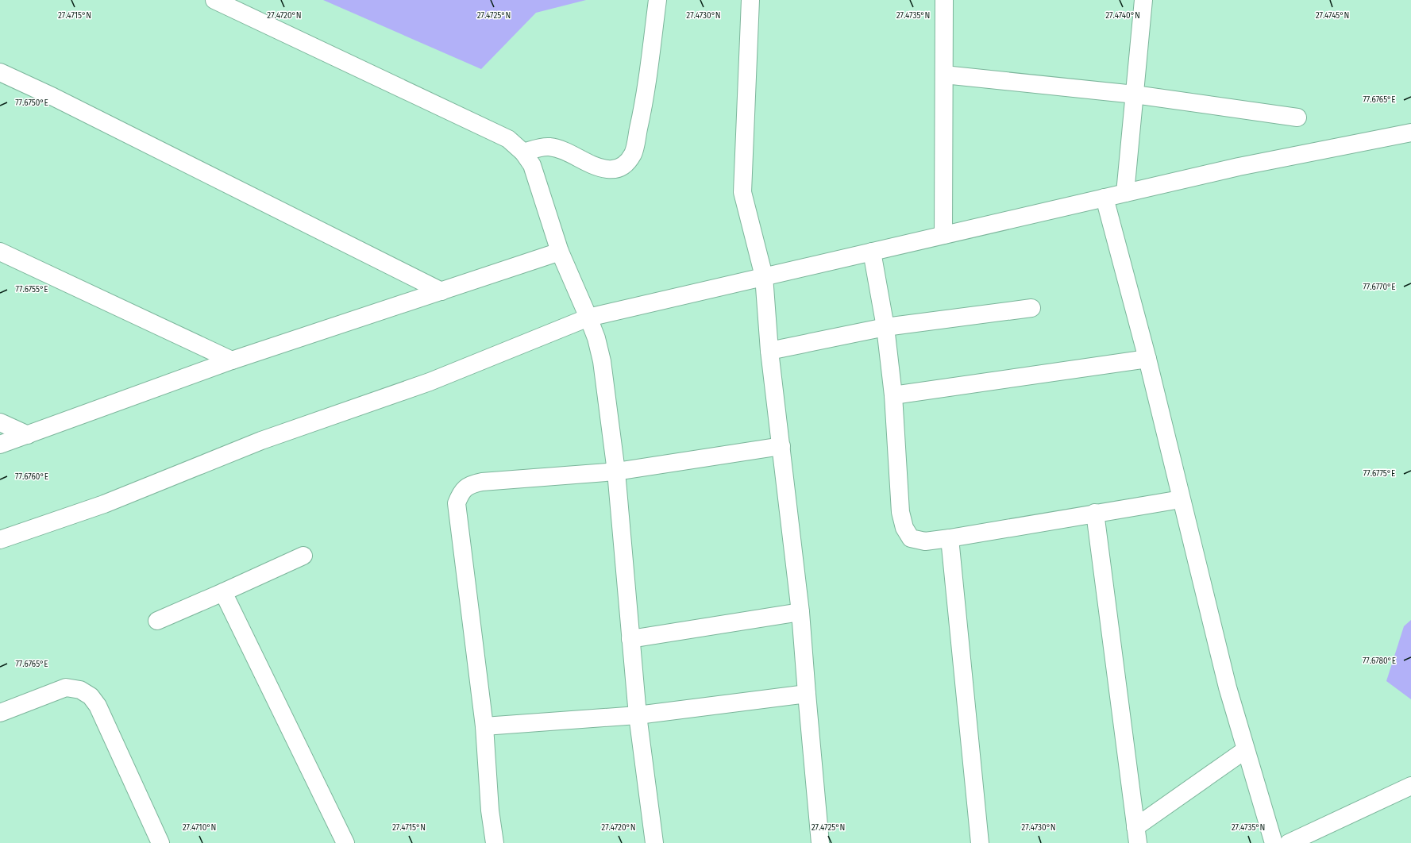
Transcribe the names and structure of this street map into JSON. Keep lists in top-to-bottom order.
{
  "coordinates": [
    "27.4715°N",
    "27.4720°N",
    "27.4725°N",
    "27.4730°N",
    "27.4735°N",
    "27.4740°N",
    "27.4745°N",
    "77.6765°E",
    "77.6750°E",
    "77.6770°E",
    "77.6755°E",
    "77.6775°E",
    "77.6760°E",
    "77.6780°E",
    "27.4710°N"
  ]
}
